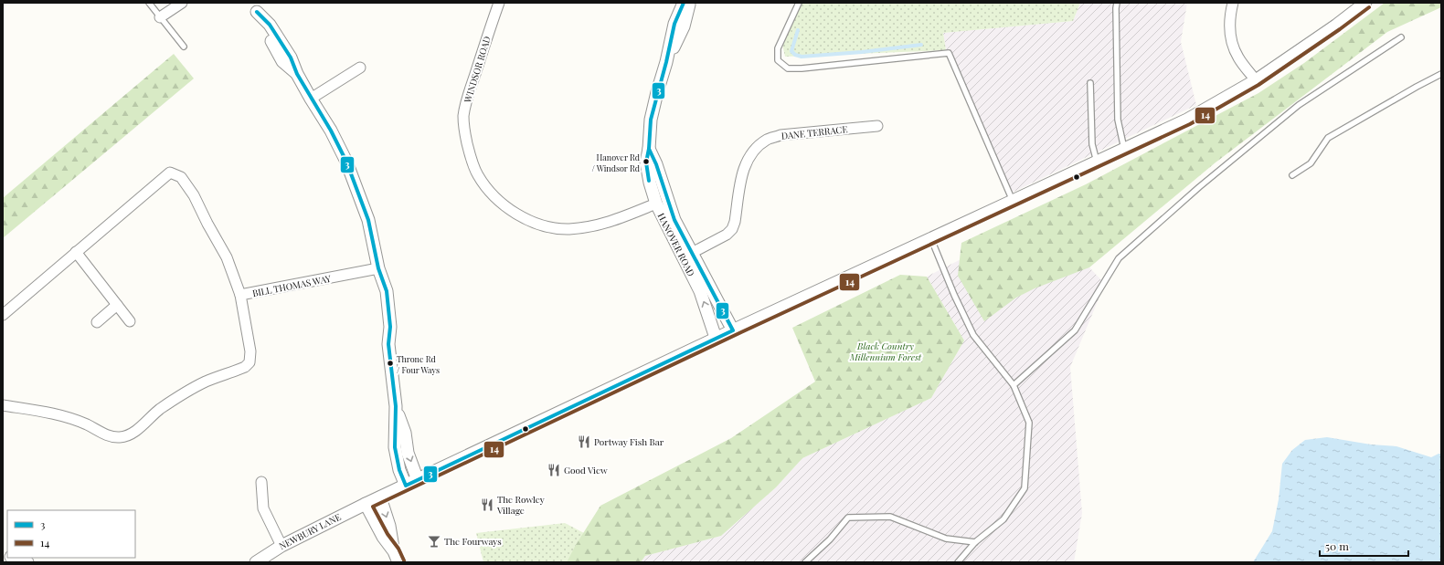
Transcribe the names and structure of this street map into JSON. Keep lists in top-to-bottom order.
{
  "streets": {
    "street": [
      "WINDSOR ROAD",
      "DANE TERRACE",
      "HANOVER ROAD",
      "BILL THOMAS WAY",
      "NEWBURY LANE"
    ]
  },
  "crossings": [
    ["WINDSOR ROAD", "HANOVER ROAD"],
    ["DANE TERRACE", "HANOVER ROAD"],
    ["HANOVER ROAD", "NEWBURY LANE"]
  ],
  "parks": ["Black Country Millennium Forest"],
  "places": {
    "other": ["Hanover Rd / Windsor Rd", "Throne Rd / Four Ways"],
    "restaurant": ["Portway Fish Bar", "Good View", "The Rowley Village"],
    "bar": ["The Fourways"]
  },
  "lines": ["transit line 3", "transit line 14"],
  "legend": ["3", "14"],
  "scale_bar": "50 m"
}
